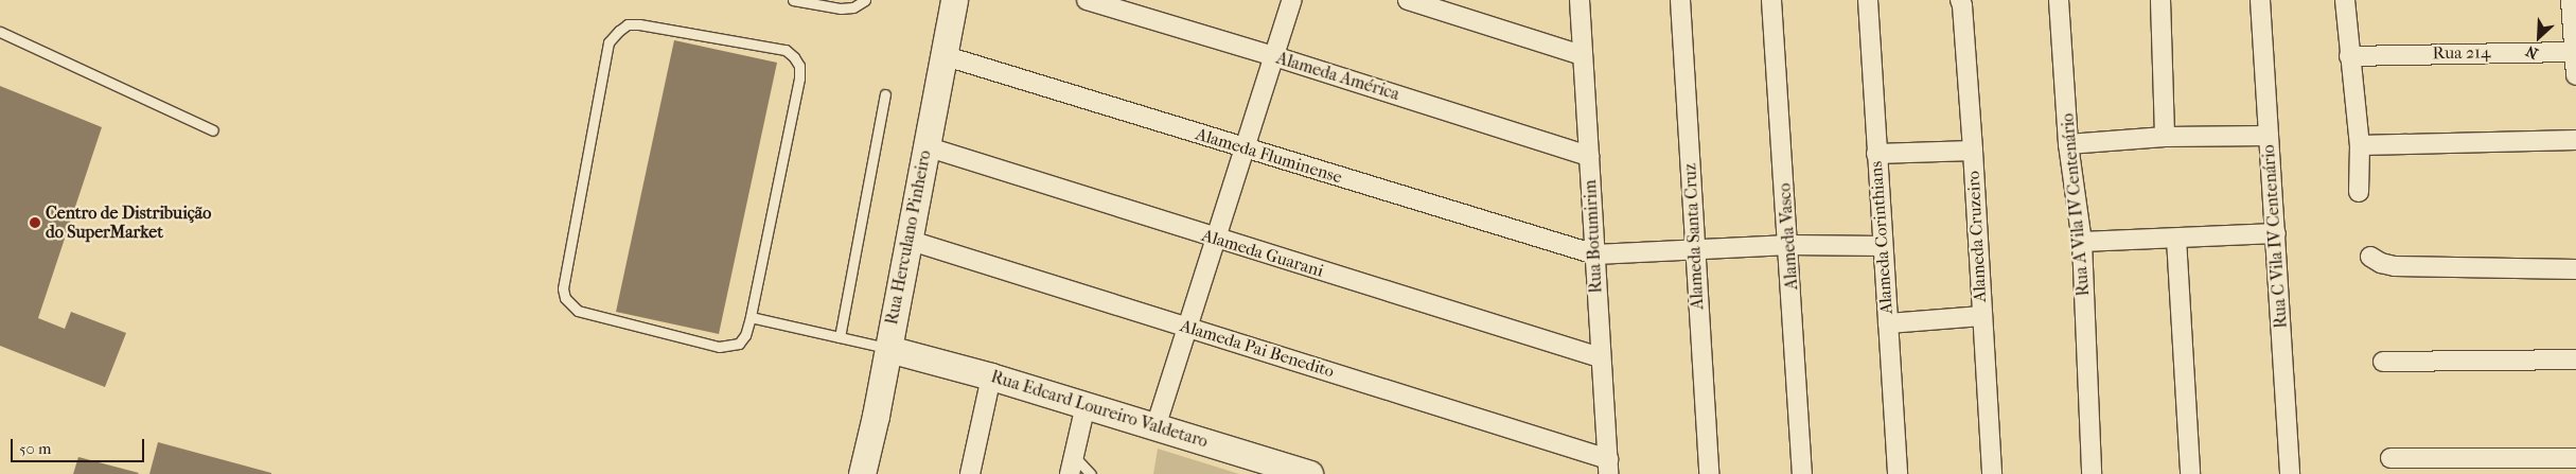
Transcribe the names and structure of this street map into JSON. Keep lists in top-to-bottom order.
{
  "streets": {
    "street": [
      "Rua 214",
      "Alameda América",
      "Alameda Fluminense",
      "Rua A Vila IV Centenário",
      "Rua Botumirim",
      "Alameda Santa Cruz",
      "Alameda Vasco",
      "Alameda Cruzeiro",
      "Rua C Vila IV Centenário",
      "Rua Herculano Pinheiro",
      "Alameda Corinthians",
      "Alameda Guarani",
      "Alameda Pai Benedito",
      "Rua Edcard Loureiro Valdetaro"
    ]
  },
  "crossings": [
    ["Alameda América", "Rua Botumirim"],
    ["Alameda Fluminense", "Rua Botumirim"],
    ["Alameda Fluminense", "Alameda Santa Cruz"],
    ["Alameda Fluminense", "Alameda Vasco"],
    ["Alameda Fluminense", "Rua Herculano Pinheiro"],
    ["Alameda Fluminense", "Alameda Corinthians"],
    ["Rua Botumirim", "Alameda Guarani"],
    ["Rua Botumirim", "Alameda Pai Benedito"],
    ["Rua Herculano Pinheiro", "Alameda Guarani"],
    ["Rua Herculano Pinheiro", "Alameda Pai Benedito"],
    ["Rua Herculano Pinheiro", "Rua Edcard Loureiro Valdetaro"]
  ],
  "places": ["Centro de Distribuição do SuperMarket"],
  "scale_bar": "50 m",
  "north": "bottom left"
}
